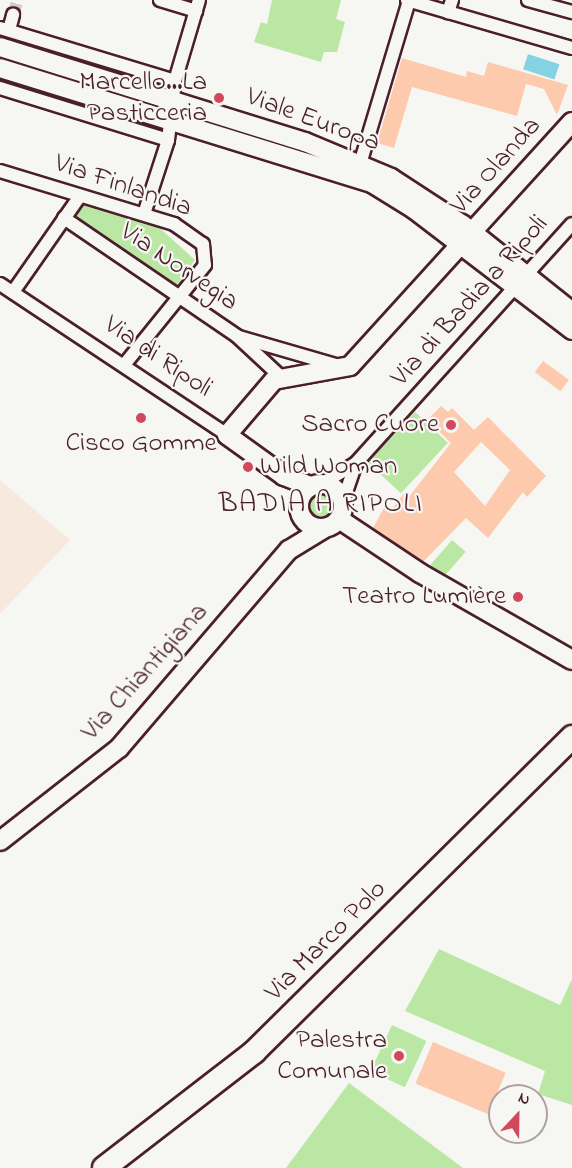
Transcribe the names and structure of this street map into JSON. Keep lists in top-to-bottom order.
{
  "streets": {
    "highway": ["Via Marco Polo"],
    "main road": [
      "Viale Europa",
      "Via Olanda",
      "Via di Ripoli",
      "Via Chiantigiana"
    ],
    "street": ["Via Finlandia", "Via Norvegia", "Via di Badia a Ripoli"]
  },
  "crossings": [
    ["Viale Europa", "Via Olanda"],
    ["Viale Europa", "Via di Badia a Ripoli"],
    ["Via Olanda", "Via Norvegia"],
    ["Via Finlandia", "Via Norvegia"],
    ["Via Finlandia", "Via di Ripoli"],
    ["Via di Badia a Ripoli", "Via di Ripoli"],
    ["Via di Badia a Ripoli", "Via Chiantigiana"],
    ["Via di Ripoli", "Via Chiantigiana"]
  ],
  "districts": ["BADIA A RIPOLI"],
  "places": [
    "Marcello...La Pasticceria",
    "Cisco Gomme",
    "Sacro Cuore",
    "Wild Woman",
    "Teatro Lumière",
    "Palestra Comunale"
  ],
  "north": "top"
}
